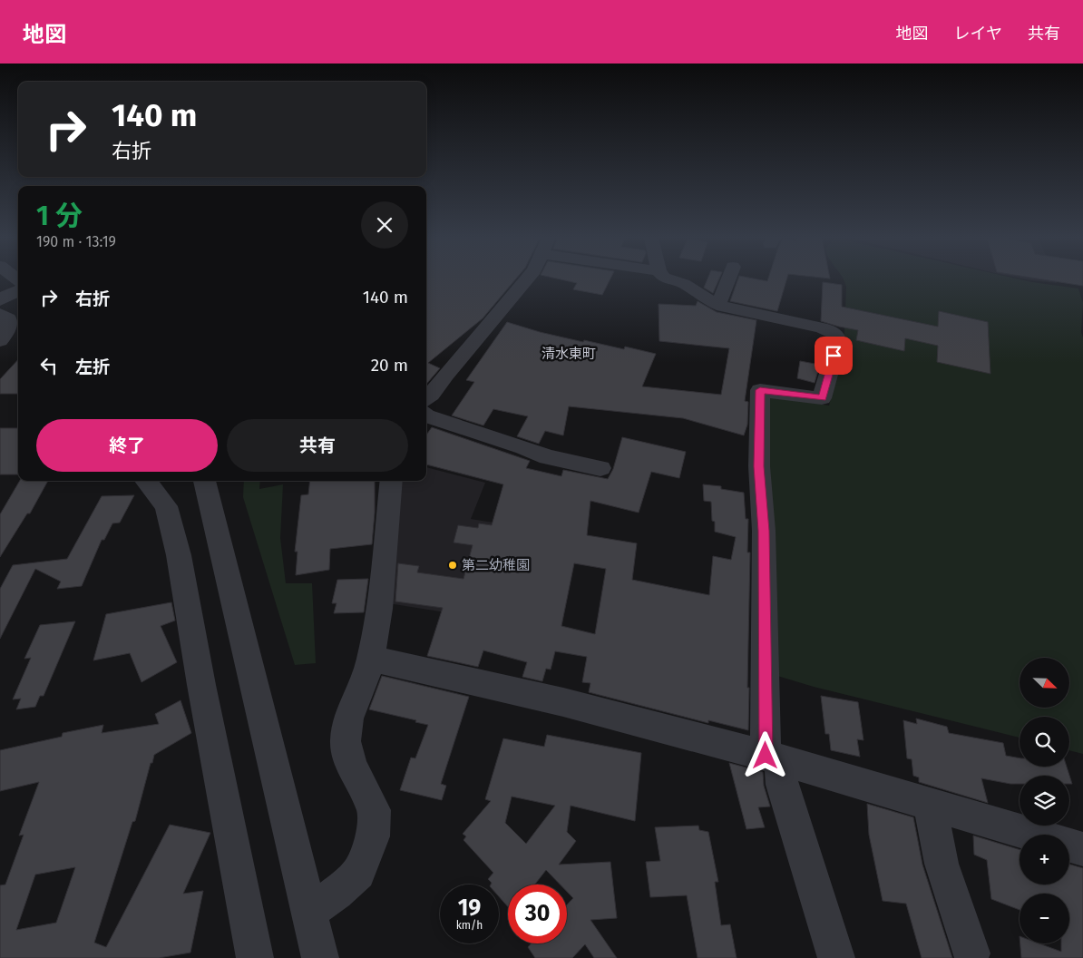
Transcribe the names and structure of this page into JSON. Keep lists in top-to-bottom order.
{
  "districts": ["清水東町"],
  "places": ["第二幼稚園"],
  "north": "bottom right",
  "page": {
    "header": "地図",
    "nav": ["地図", "レイヤ", "共有"],
    "turn": ["140 m", "右折"],
    "heading": ["1 分", "190 m · 13:19"],
    "list": [
      {
        "name": "右折",
        "value": "140 m"
      },
      {
        "name": "左折",
        "value": "20 m"
      }
    ],
    "buttons": ["終了", "共有"],
    "map_buttons": ["+", "−"],
    "speed": "19 km/h",
    "limit": "30"
  }
}
